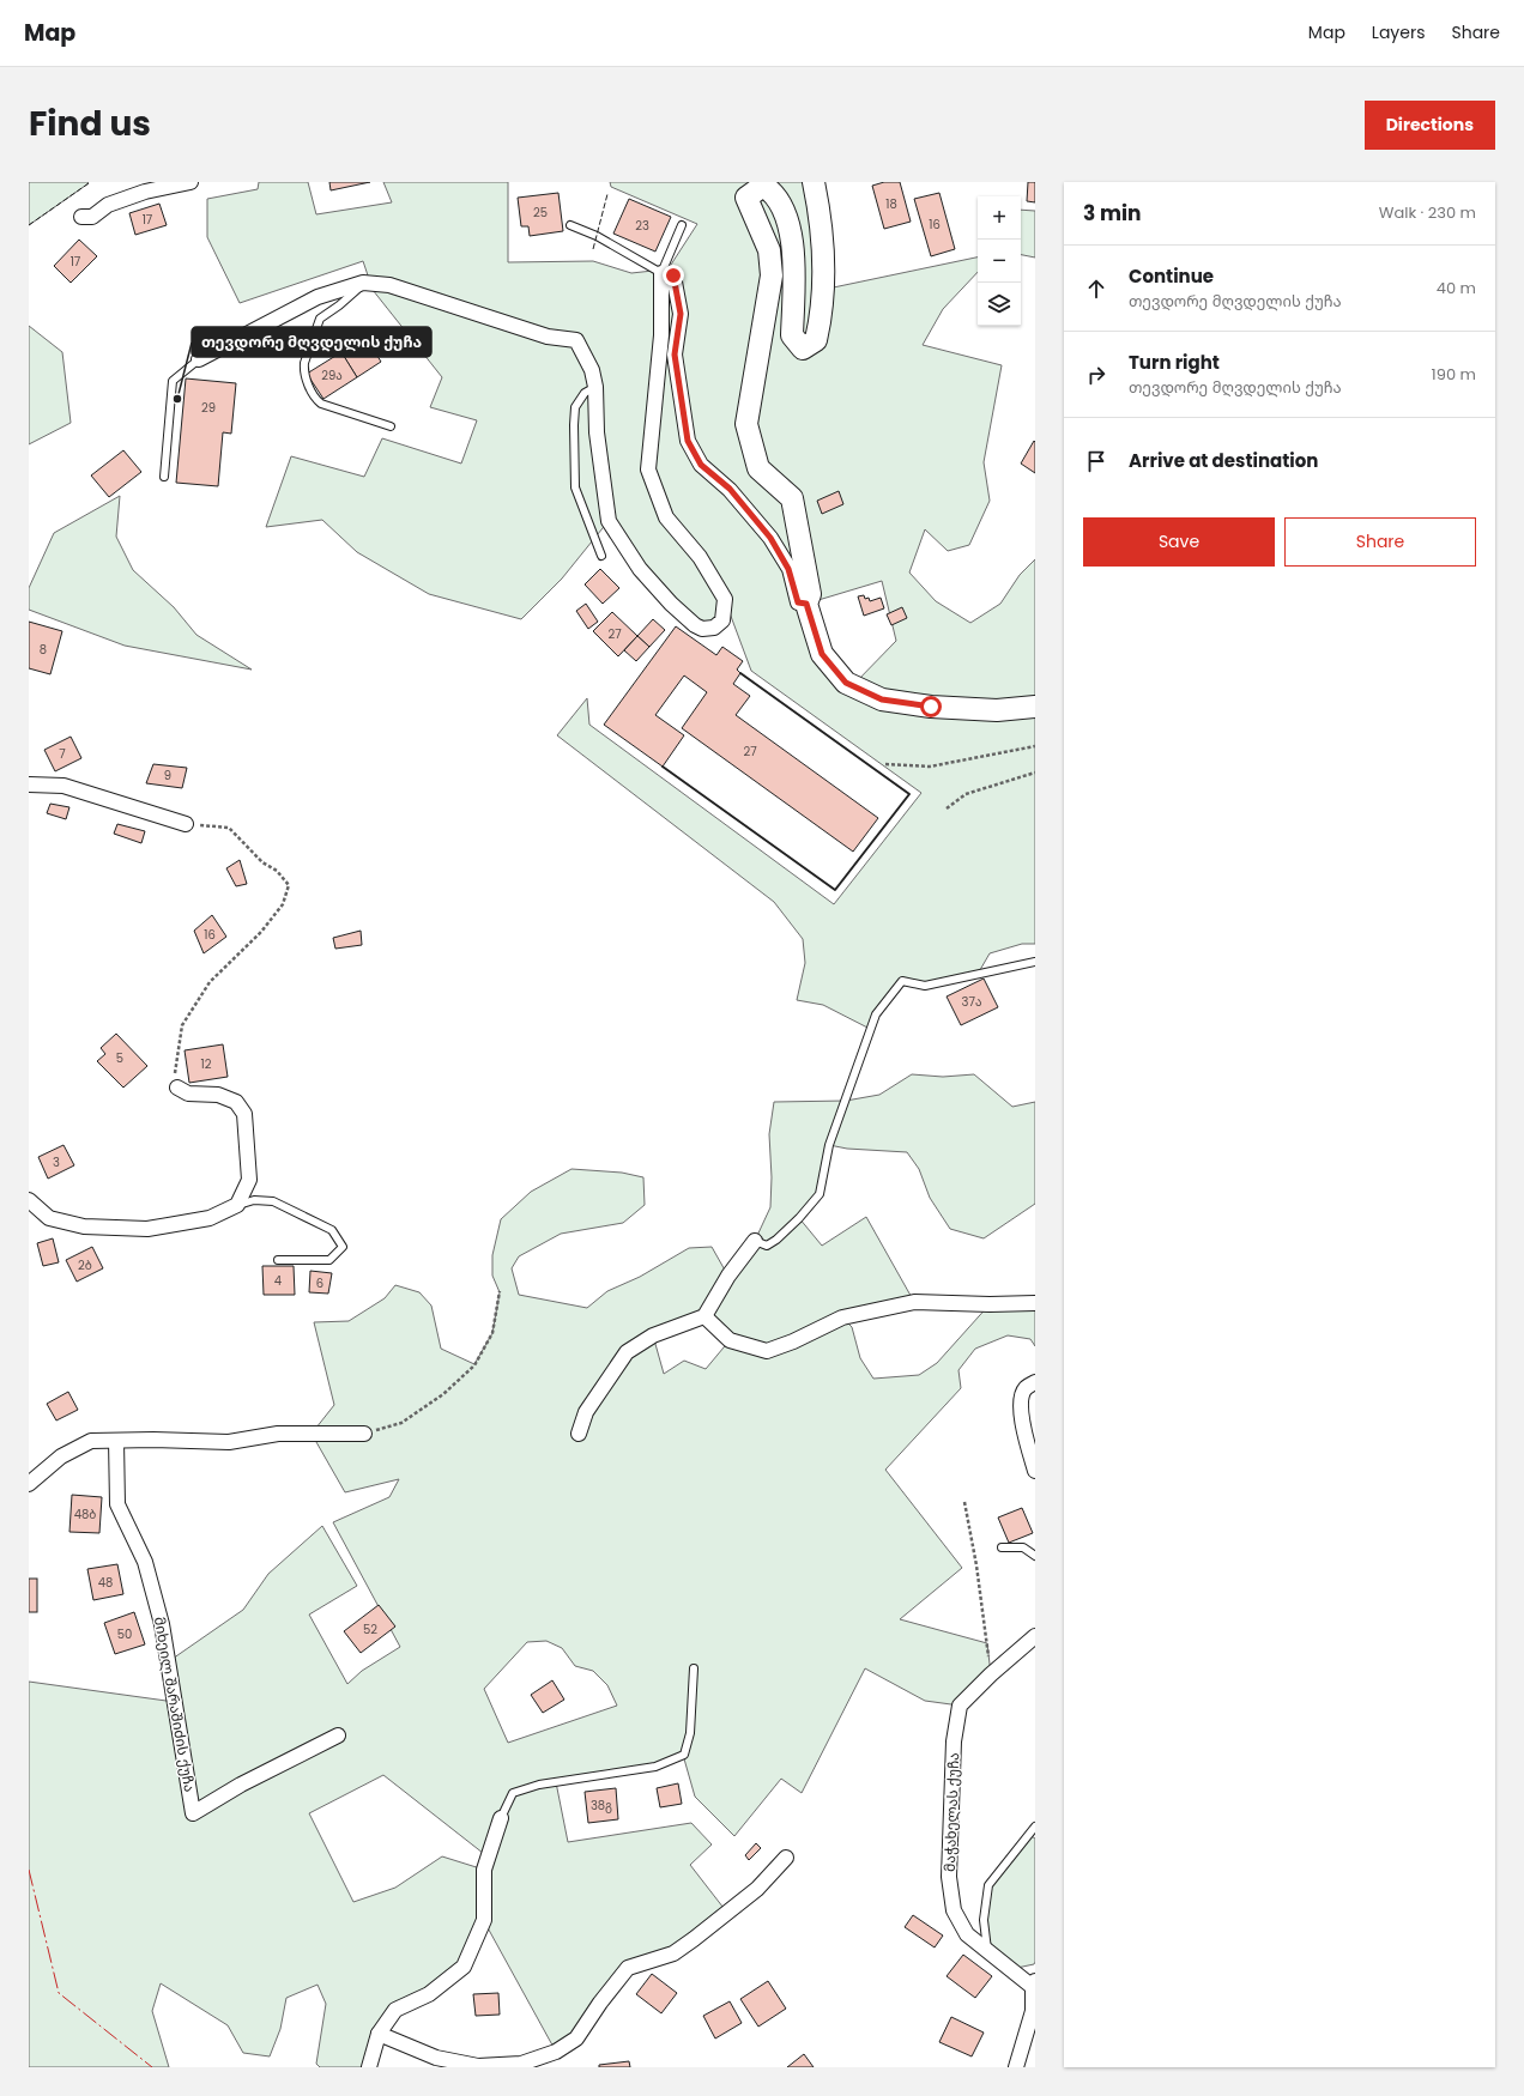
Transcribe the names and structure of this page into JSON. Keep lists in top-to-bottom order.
{
  "streets": {
    "street": ["მიხეილ შარაშიძის ქუჩა", "მაჭახელას ქუჩა"]
  },
  "places": ["თევდორე მღვდელის ქუჩა"],
  "house_numbers": [
    "18",
    "25",
    "17",
    "16",
    "23",
    "17",
    "29ა",
    "29",
    "27",
    "8",
    "27",
    "7",
    "9",
    "16",
    "37ა",
    "5",
    "12",
    "3",
    "2ბ",
    "4",
    "6",
    "48ბ",
    "48",
    "52",
    "50",
    "38გ"
  ],
  "page": {
    "header": "Map",
    "nav": ["Map", "Layers", "Share"],
    "title": "Find us",
    "buttons": [
      "Directions",
      ["Save", "Share"]
    ],
    "heading": ["3 min", "Walk · 230 m"],
    "map_buttons": ["+", "−"],
    "list": [
      ["Continue", "თევდორე მღვდელის ქუჩა", "40 m"],
      ["Turn right", "თევდორე მღვდელის ქუჩა", "190 m"],
      "Arrive at destination"
    ]
  }
}
